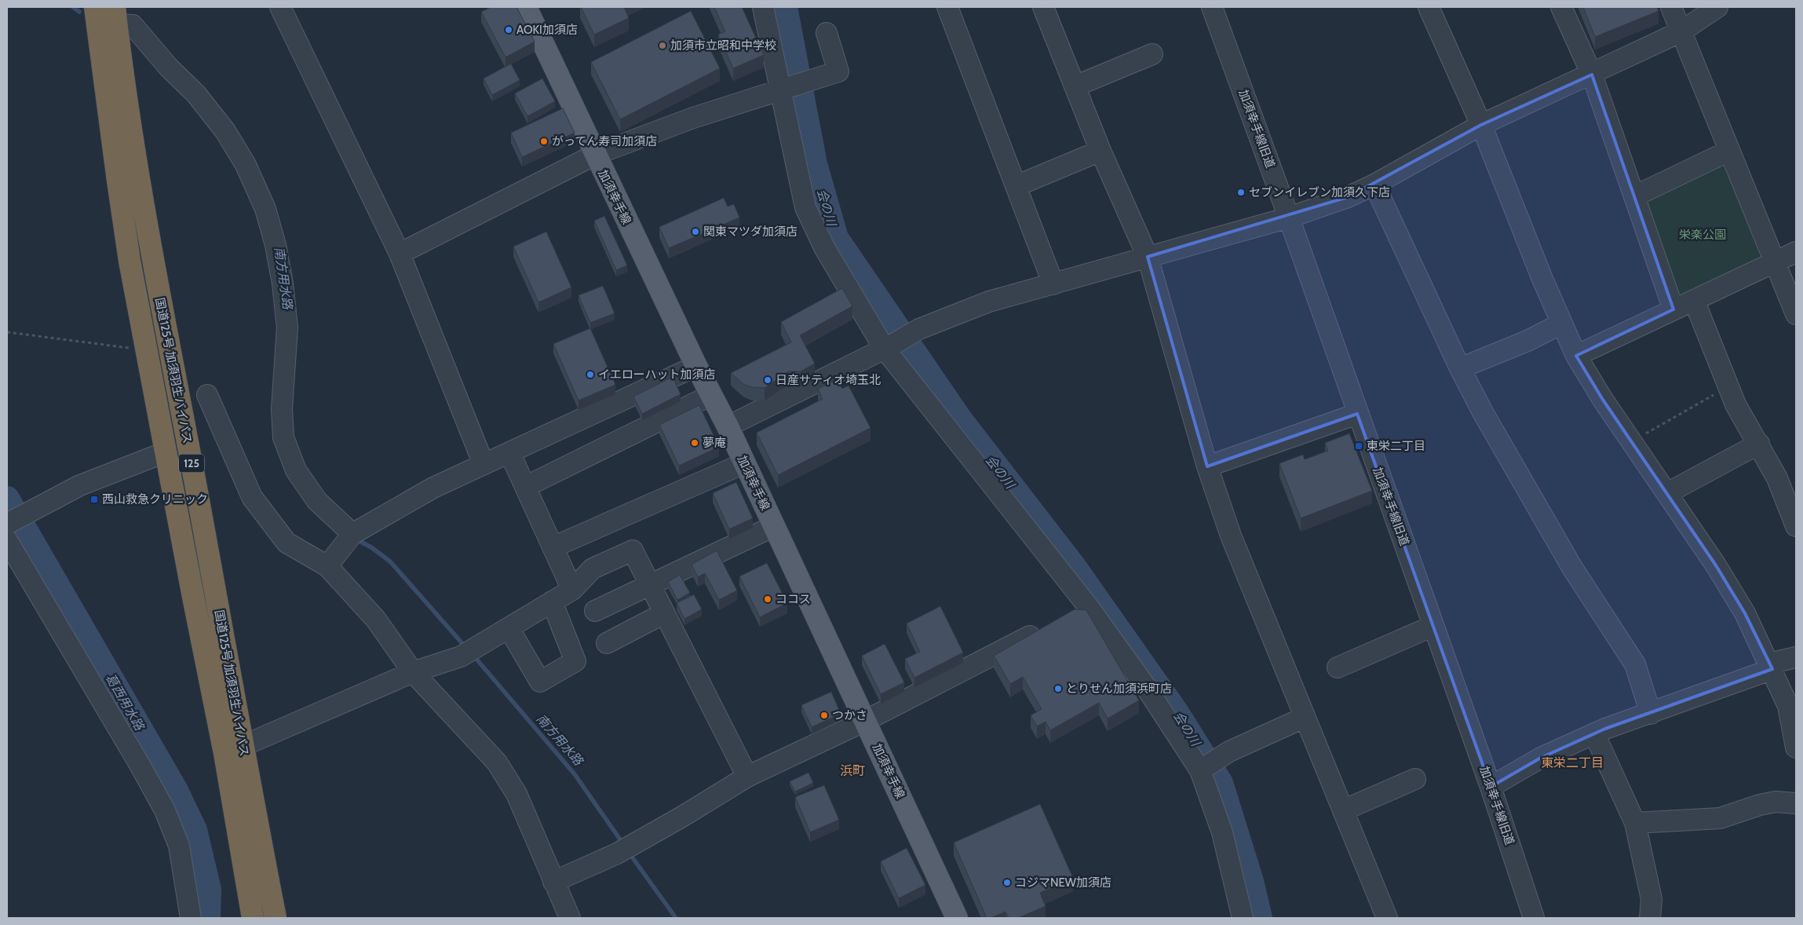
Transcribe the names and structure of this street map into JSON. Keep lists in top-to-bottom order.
{
  "streets": {
    "highway": ["国道125号 加須羽生バイパス", "125"],
    "main road": ["加須幸手線"],
    "street": ["加須幸手線旧道"]
  },
  "districts": ["東栄二丁目", "浜町"],
  "water": ["会の川", "南方用水路", "葛西用水路"],
  "parks": ["栄楽公園"],
  "places": {
    "other": [
      "AOKI加須店",
      "加須市立昭和中学校",
      "がってん寿司加須店",
      "セブンイレブン加須久下店",
      "関東マツダ加須店",
      "イエローハット加須店",
      "日産サティオ埼玉北",
      "夢庵",
      "ココス",
      "とりせん加須浜町店",
      "つかさ",
      "コジマNEW加須店"
    ],
    "transit": ["東栄二丁目", "西山救急クリニック"]
  }
}
